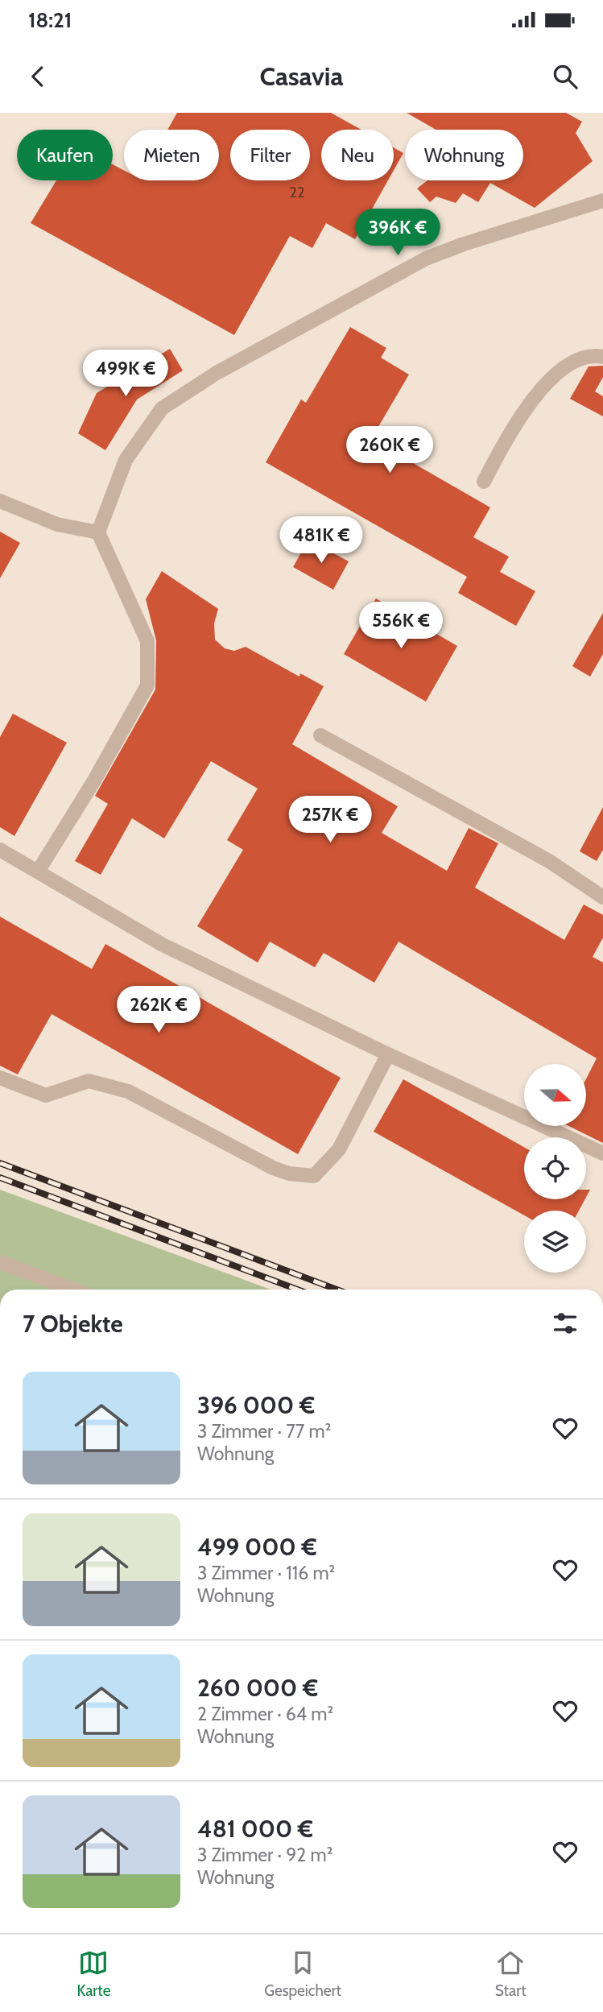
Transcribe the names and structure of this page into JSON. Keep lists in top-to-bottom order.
{
  "house_numbers": ["22"],
  "north": "right",
  "page": {
    "status": "18:21",
    "header": "Casavia",
    "chip": [
      "Kaufen",
      "Mieten",
      "Filter",
      "Neu",
      "Wohnung"
    ],
    "price": [
      "396K €",
      "499K €",
      "260K €",
      "481K €",
      "556K €",
      "257K €",
      "262K €"
    ],
    "heading": "7 Objekte",
    "list": [
      {
        "name": "396 000 €",
        "note": "3 Zimmer · 77 m² · Wohnung"
      },
      {
        "name": "499 000 €",
        "note": "3 Zimmer · 116 m² · Wohnung"
      },
      {
        "name": "260 000 €",
        "note": "2 Zimmer · 64 m² · Wohnung"
      },
      {
        "name": "481 000 €",
        "note": "3 Zimmer · 92 m² · Wohnung"
      }
    ],
    "tabs": ["Karte", "Gespeichert", "Start"]
  }
}
